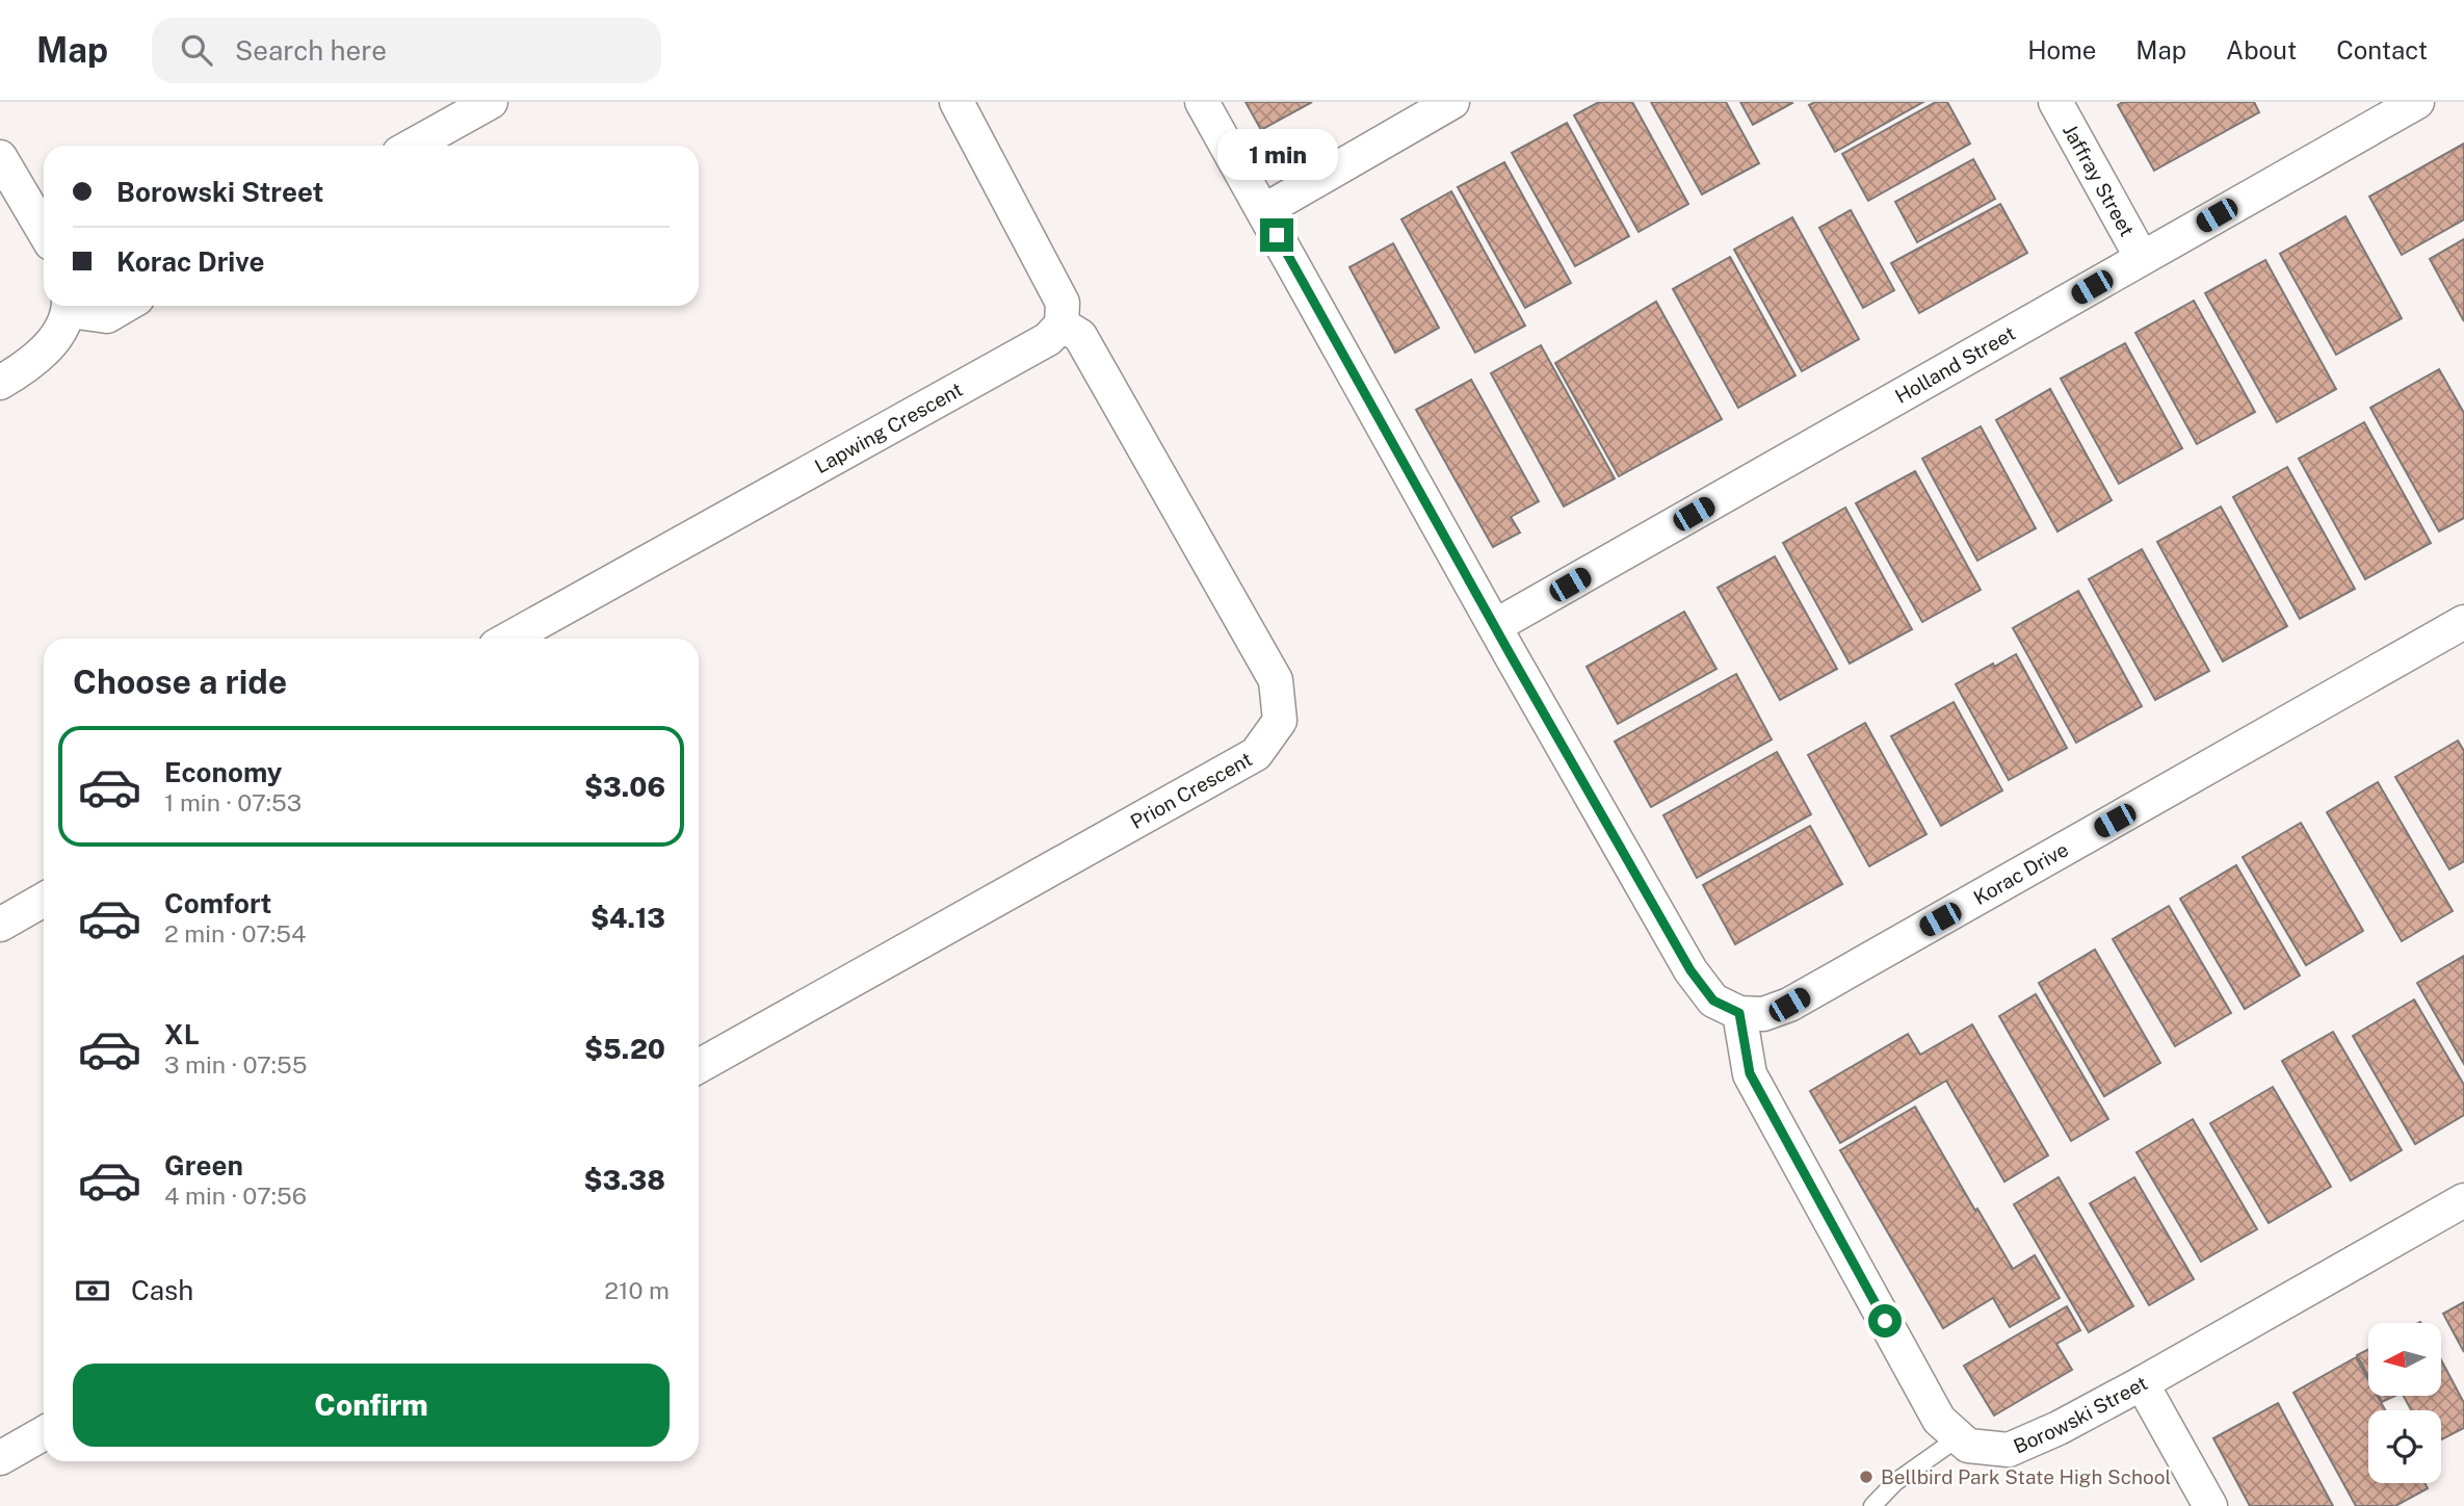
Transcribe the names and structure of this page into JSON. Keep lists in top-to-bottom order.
{
  "streets": {
    "street": [
      "Jaffray Street",
      "Holland Street",
      "Lapwing Crescent",
      "Prion Crescent",
      "Korac Drive",
      "Borowski Street"
    ]
  },
  "crossings": [
    ["Jaffray Street", "Holland Street"],
    ["Lapwing Crescent", "Prion Crescent"],
    ["Korac Drive", "Borowski Street"]
  ],
  "places": ["Bellbird Park State High School"],
  "north": "left",
  "page": {
    "header": "Map",
    "search": "Search here",
    "nav": [
      "Home",
      "Map",
      "About",
      "Contact"
    ],
    "bubble": "1 min",
    "banner": ["Borowski Street", "Korac Drive"],
    "heading": "Choose a ride",
    "list": [
      {
        "name": "Economy",
        "note": "1 min · 07:53",
        "value": "$3.06"
      },
      {
        "name": "Comfort",
        "note": "2 min · 07:54",
        "value": "$4.13"
      },
      {
        "name": "XL",
        "note": "3 min · 07:55",
        "value": "$5.20"
      },
      {
        "name": "Green",
        "note": "4 min · 07:56",
        "value": "$3.38"
      }
    ],
    "pay": ["Cash", "210 m"],
    "buttons": "Confirm"
  }
}
